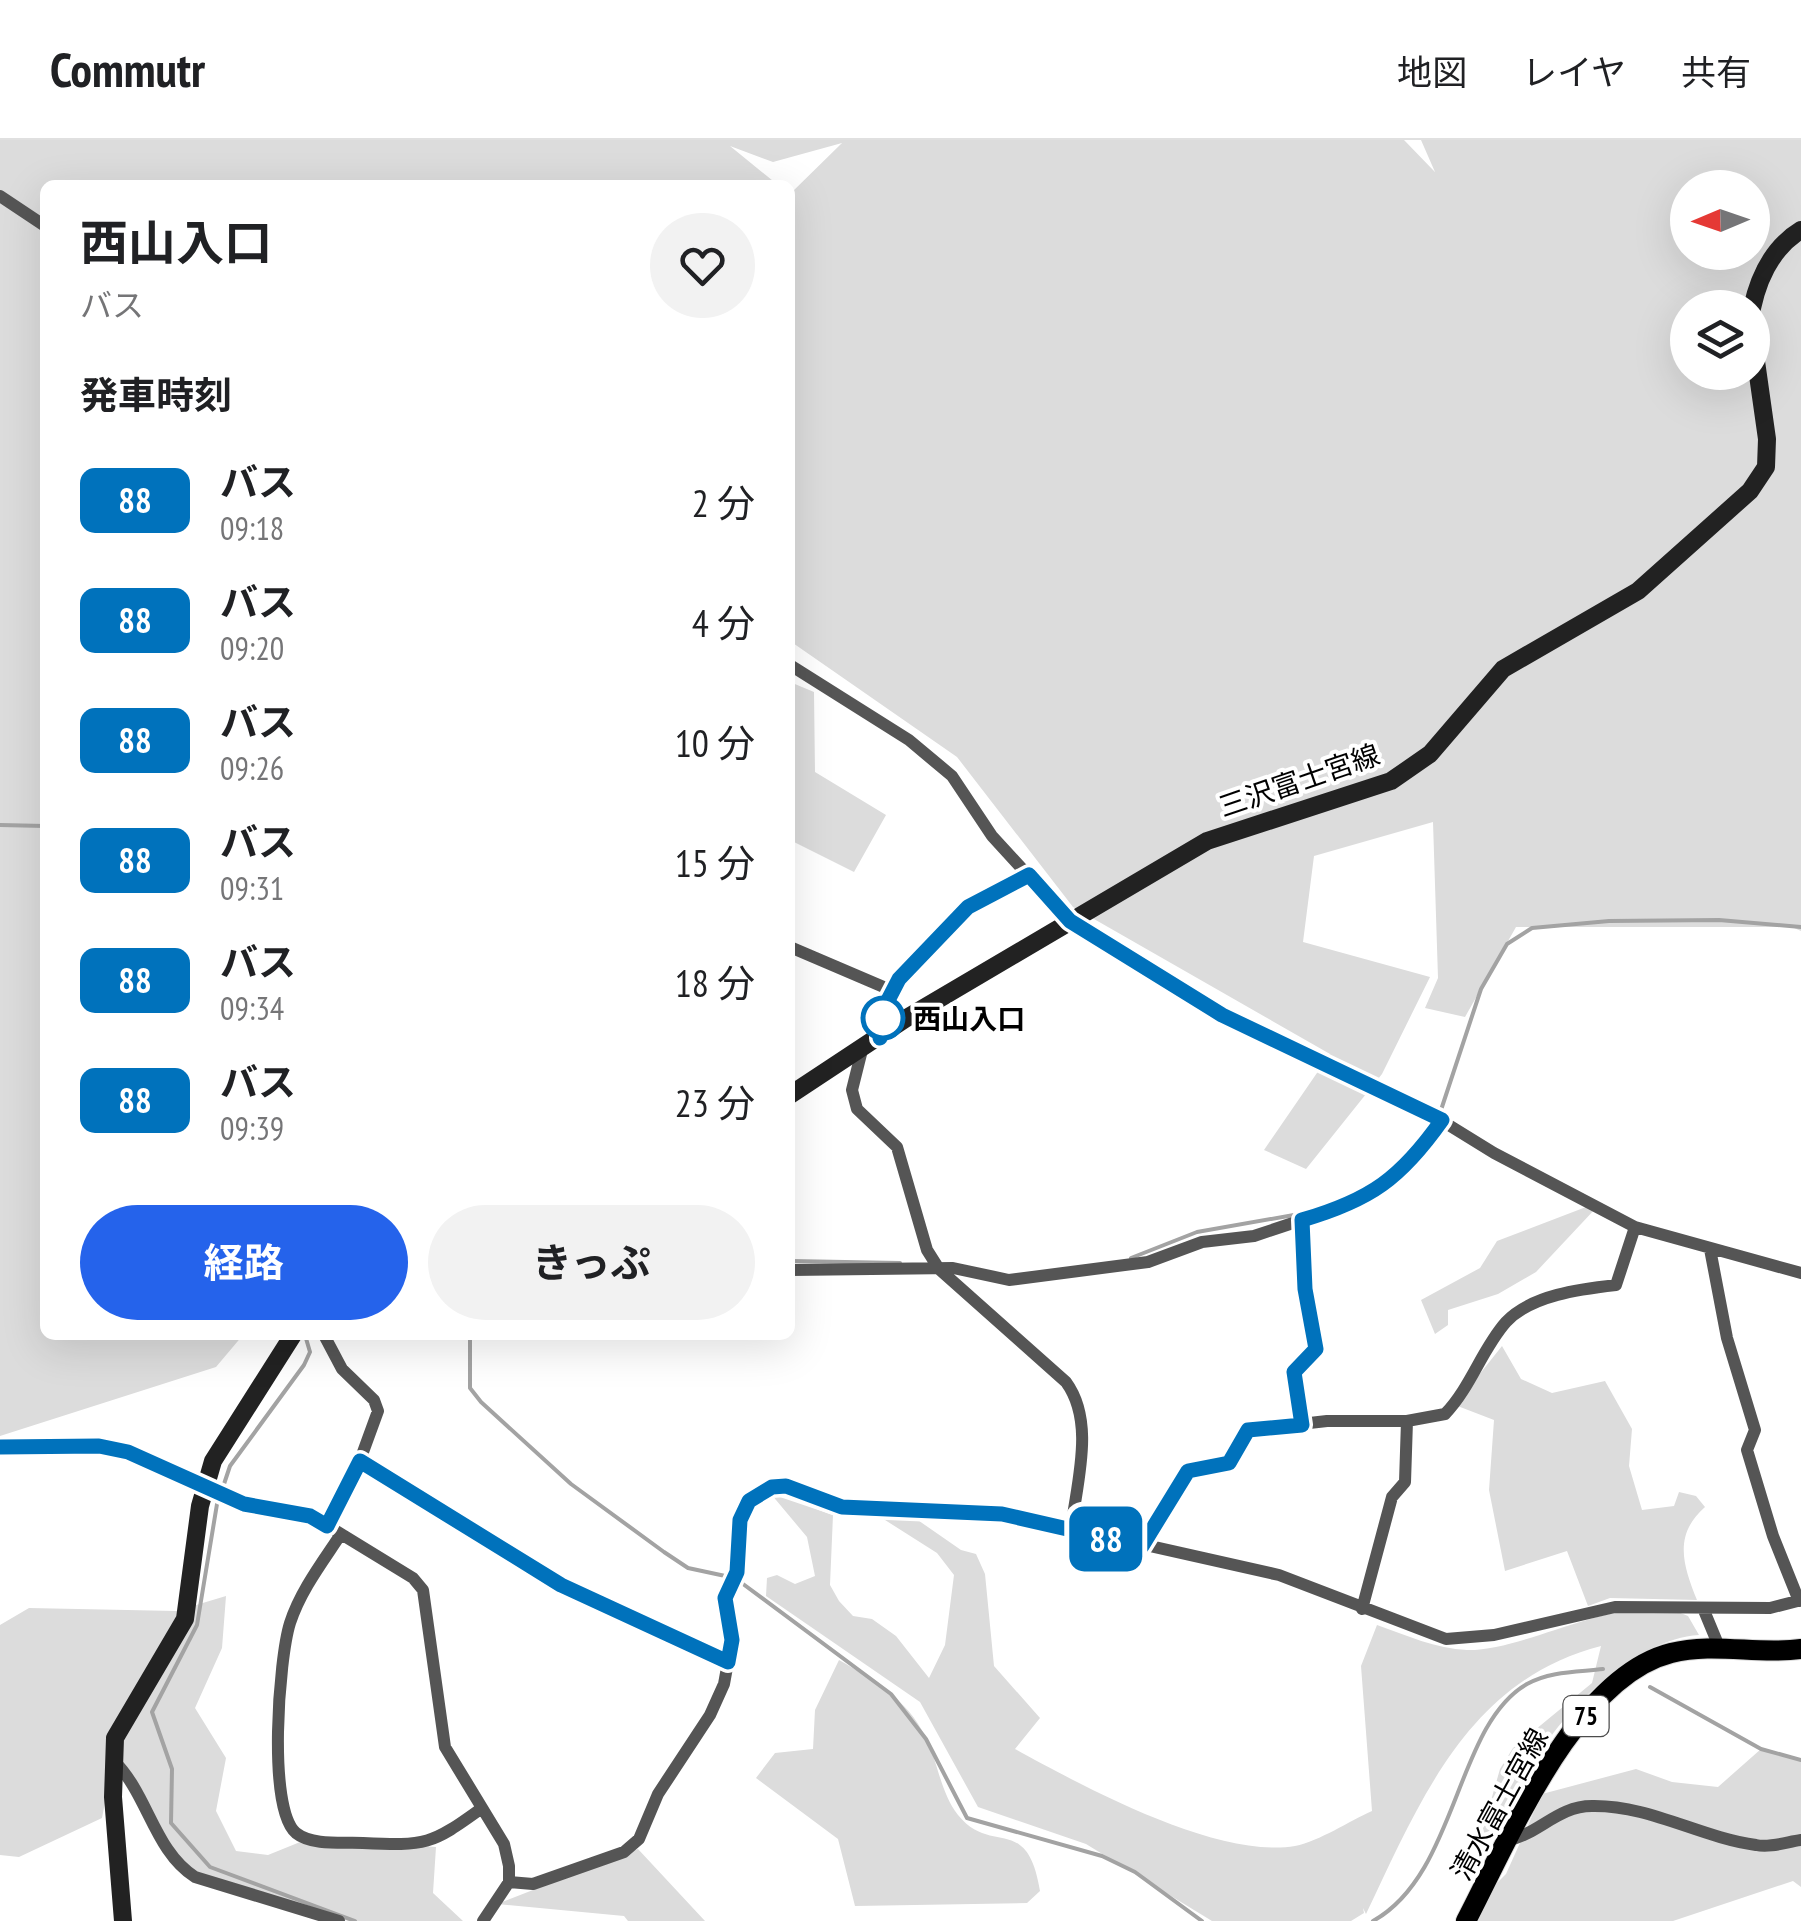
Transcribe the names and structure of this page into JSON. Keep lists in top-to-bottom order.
{
  "streets": {
    "main road": ["三沢富士宮線", "75", "清水富士宮線"]
  },
  "places": ["西山入口"],
  "lines": ["bus line 88"],
  "north": "left",
  "page": {
    "header": "Commutr",
    "nav": ["地図", "レイヤ", "共有"],
    "on_map": "88",
    "heading": [
      ["西山入口", "バス"],
      "発車時刻"
    ],
    "list": [
      {
        "mark": "88",
        "name": "バス",
        "note": "09:18",
        "value": "2 分"
      },
      {
        "mark": "88",
        "name": "バス",
        "note": "09:20",
        "value": "4 分"
      },
      {
        "mark": "88",
        "name": "バス",
        "note": "09:26",
        "value": "10 分"
      },
      {
        "mark": "88",
        "name": "バス",
        "note": "09:31",
        "value": "15 分"
      },
      {
        "mark": "88",
        "name": "バス",
        "note": "09:34",
        "value": "18 分"
      },
      {
        "mark": "88",
        "name": "バス",
        "note": "09:39",
        "value": "23 分"
      }
    ],
    "buttons": ["経路", "きっぷ"]
  }
}
